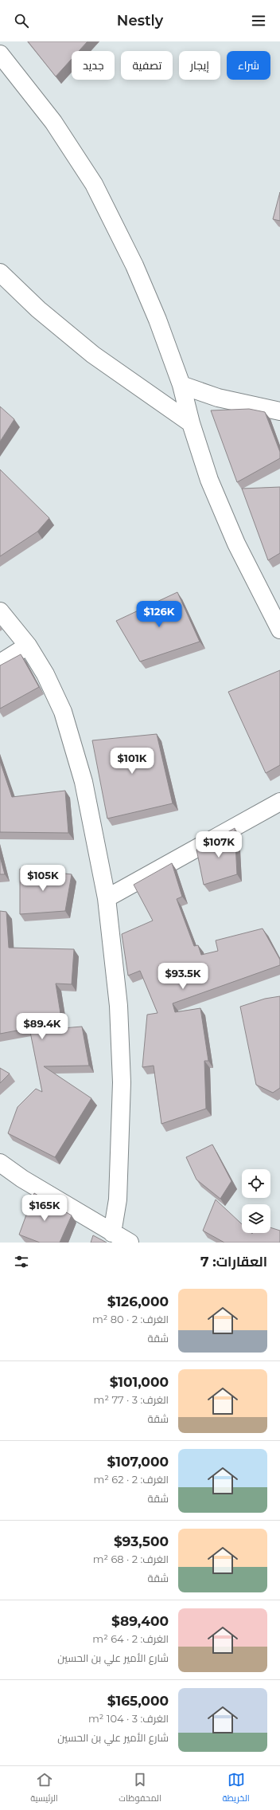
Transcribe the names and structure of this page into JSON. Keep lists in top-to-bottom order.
{
  "page": {
    "header": "Nestly",
    "chip": [
      "شراء",
      "إيجار",
      "تصفية",
      "جديد"
    ],
    "price": [
      "$126K",
      "$101K",
      "$107K",
      "$105K",
      "$93.5K",
      "$89.4K",
      "$165K"
    ],
    "heading": "العقارات: 7",
    "list": [
      {
        "name": "$126,000",
        "note": "الغرف: 2 · 80 m² · شقة"
      },
      {
        "name": "$101,000",
        "note": "الغرف: 3 · 77 m² · شقة"
      },
      {
        "name": "$107,000",
        "note": "الغرف: 2 · 62 m² · شقة"
      },
      {
        "name": "$93,500",
        "note": "الغرف: 2 · 68 m² · شقة"
      },
      {
        "name": "$89,400",
        "note": "الغرف: 2 · 64 m² · شارع الأمير علي بن الحسين"
      },
      {
        "name": "$165,000",
        "note": "الغرف: 3 · 104 m² · شارع الأمير علي بن الحسين"
      }
    ],
    "tabs": ["الخريطة", "المحفوظات", "الرئيسية"]
  }
}
